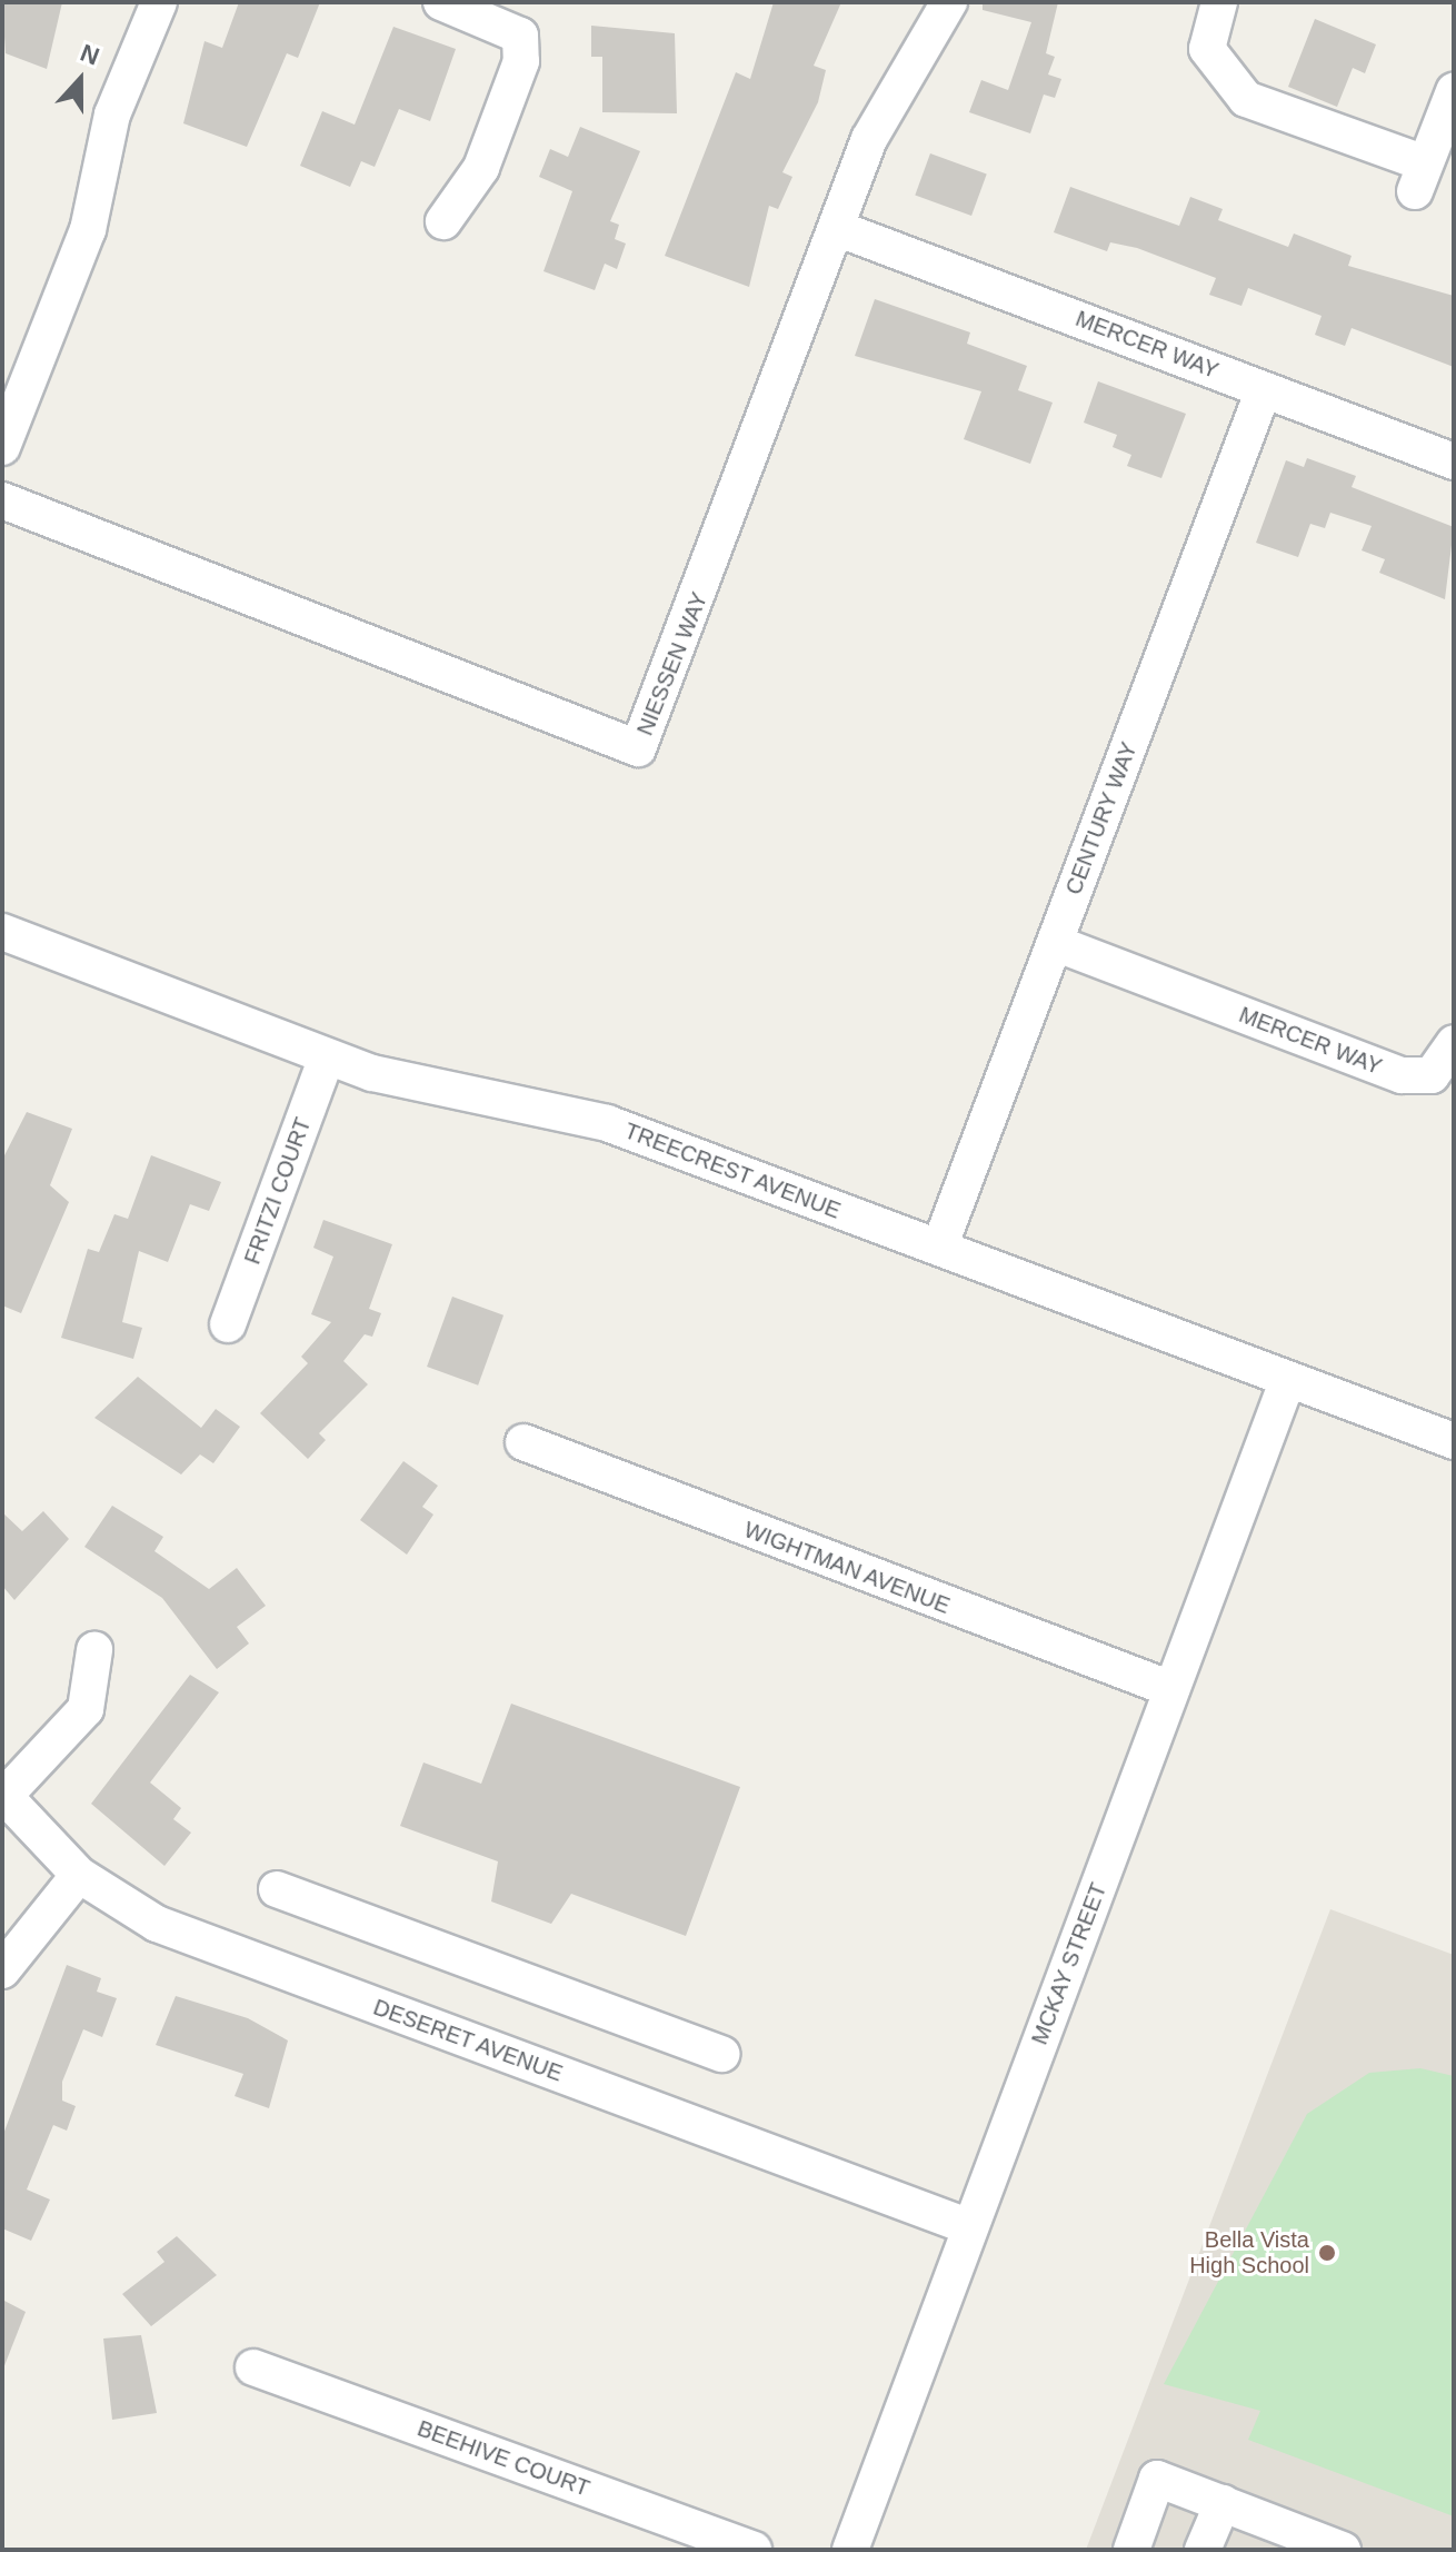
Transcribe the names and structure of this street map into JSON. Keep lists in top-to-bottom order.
{
  "streets": {
    "street": [
      "MERCER WAY",
      "NIESSEN WAY",
      "CENTURY WAY",
      "TREECREST AVENUE",
      "FRITZI COURT",
      "WIGHTMAN AVENUE",
      "MCKAY STREET",
      "DESERET AVENUE",
      "BEEHIVE COURT"
    ]
  },
  "crossings": [
    ["MERCER WAY", "NIESSEN WAY"],
    ["MERCER WAY", "CENTURY WAY"],
    ["CENTURY WAY", "TREECREST AVENUE"],
    ["TREECREST AVENUE", "FRITZI COURT"],
    ["TREECREST AVENUE", "MCKAY STREET"],
    ["WIGHTMAN AVENUE", "MCKAY STREET"],
    ["MCKAY STREET", "DESERET AVENUE"]
  ],
  "places": ["Bella Vista High School"],
  "north": "top"
}
